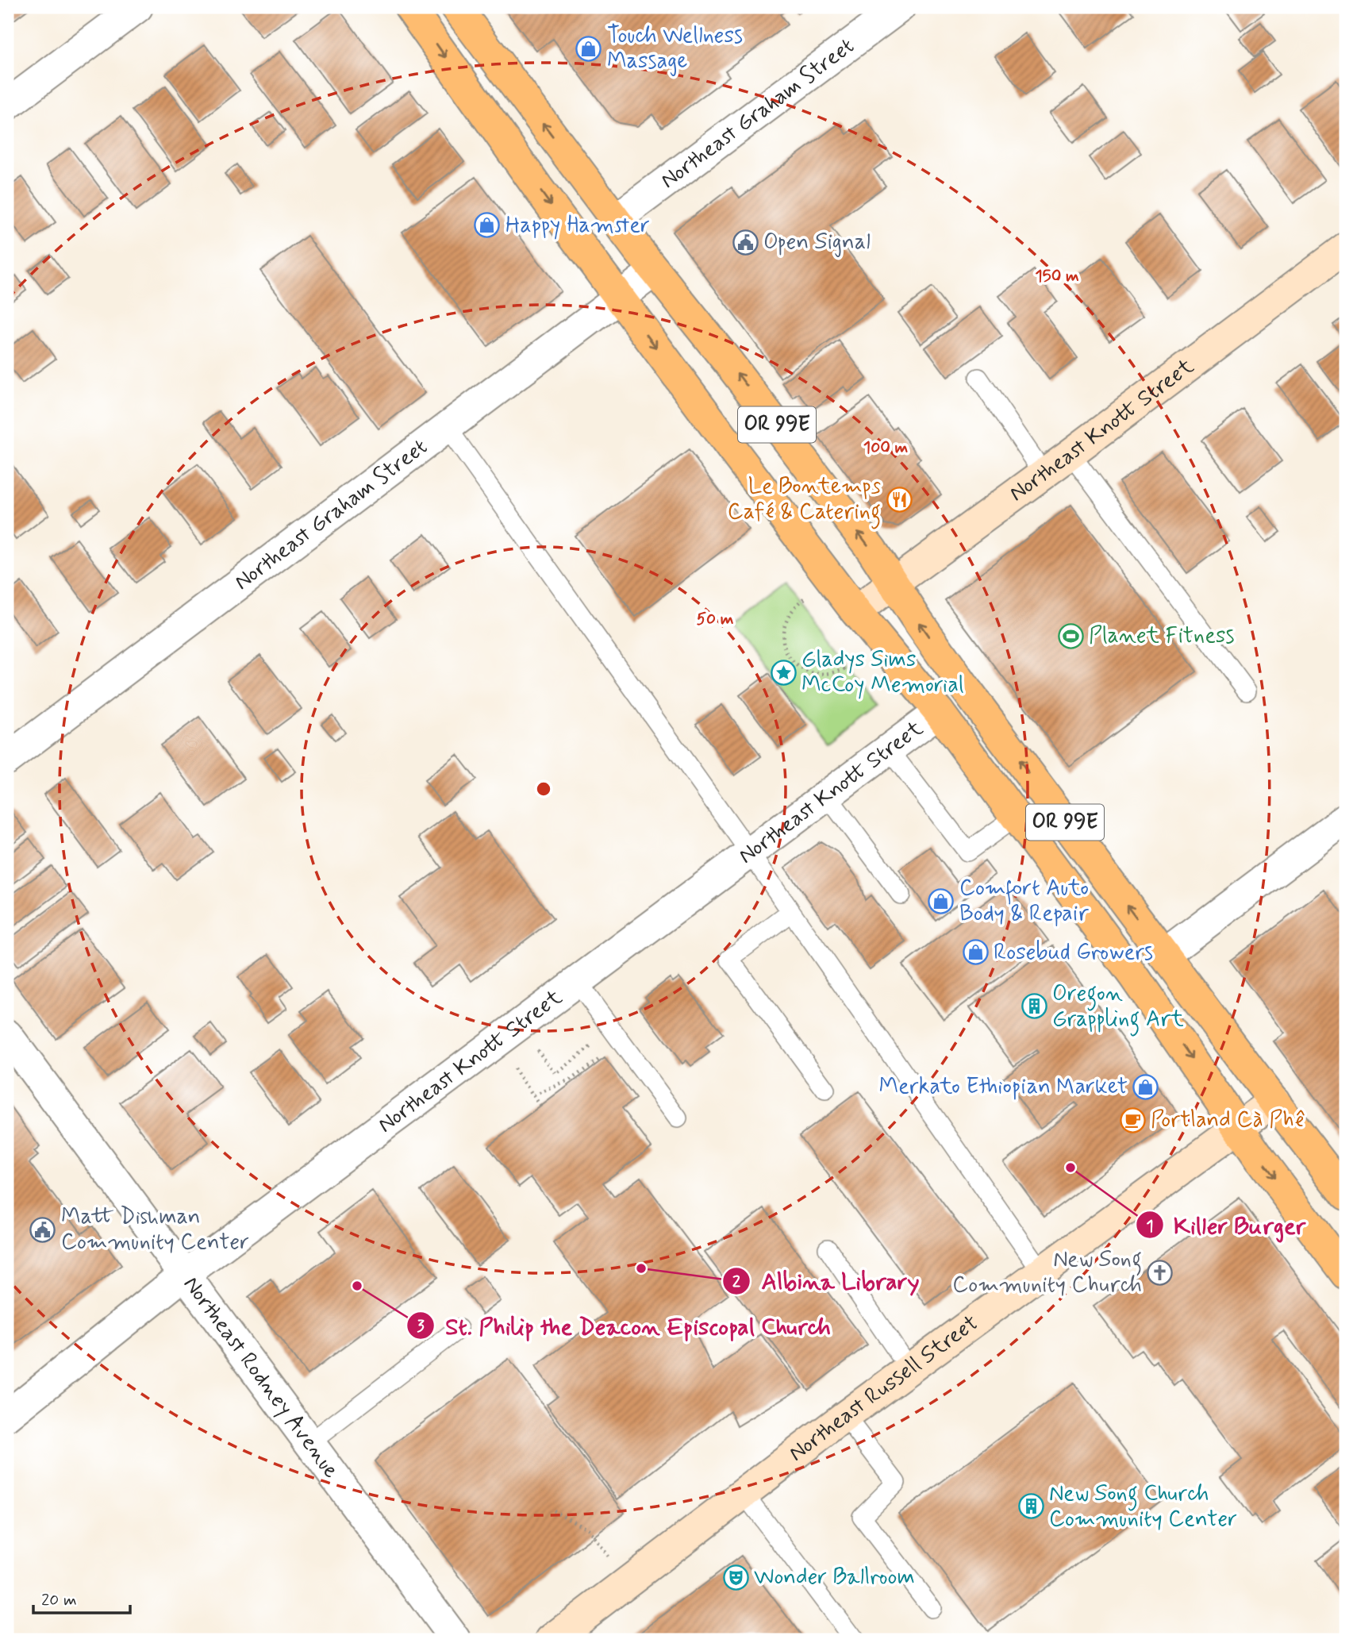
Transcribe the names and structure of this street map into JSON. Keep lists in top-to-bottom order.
{
  "streets": {
    "main road": ["OR 99E"],
    "street": [
      "Northeast Graham Street",
      "Northeast Knott Street",
      "Northeast Rodney Avenue",
      "Northeast Russell Street"
    ]
  },
  "crossings": [
    ["Northeast Graham Street", "OR 99E"],
    ["OR 99E", "Northeast Knott Street"],
    ["OR 99E", "Northeast Russell Street"],
    ["Northeast Knott Street", "Northeast Rodney Avenue"]
  ],
  "places": {
    "shop": [
      "Touch Wellness Massage",
      "Happy Hamster",
      "Comfort Auto Body & Repair",
      "Rosebud Growers",
      "Merkato Ethiopian Market"
    ],
    "public building": ["Open Signal", "Matt Dishman Community Center"],
    "restaurant": ["Le Bontemps Café & Catering"],
    "sports": ["Planet Fitness"],
    "place": ["Gladys Sims McCoy Memorial"],
    "building": ["Oregon Grappling Art", "New Song Church Community Center"],
    "cafe": ["Portland Cà Phê"],
    "other": ["Killer Burger", "Albina Library", "St. Philip the Deacon Episcopal Church"],
    "church": ["New Song Community Church"],
    "theatre": ["Wonder Ballroom"]
  },
  "scale_bar": "20 m",
  "rings": ["150 m", "100 m", "50 m"]
}
